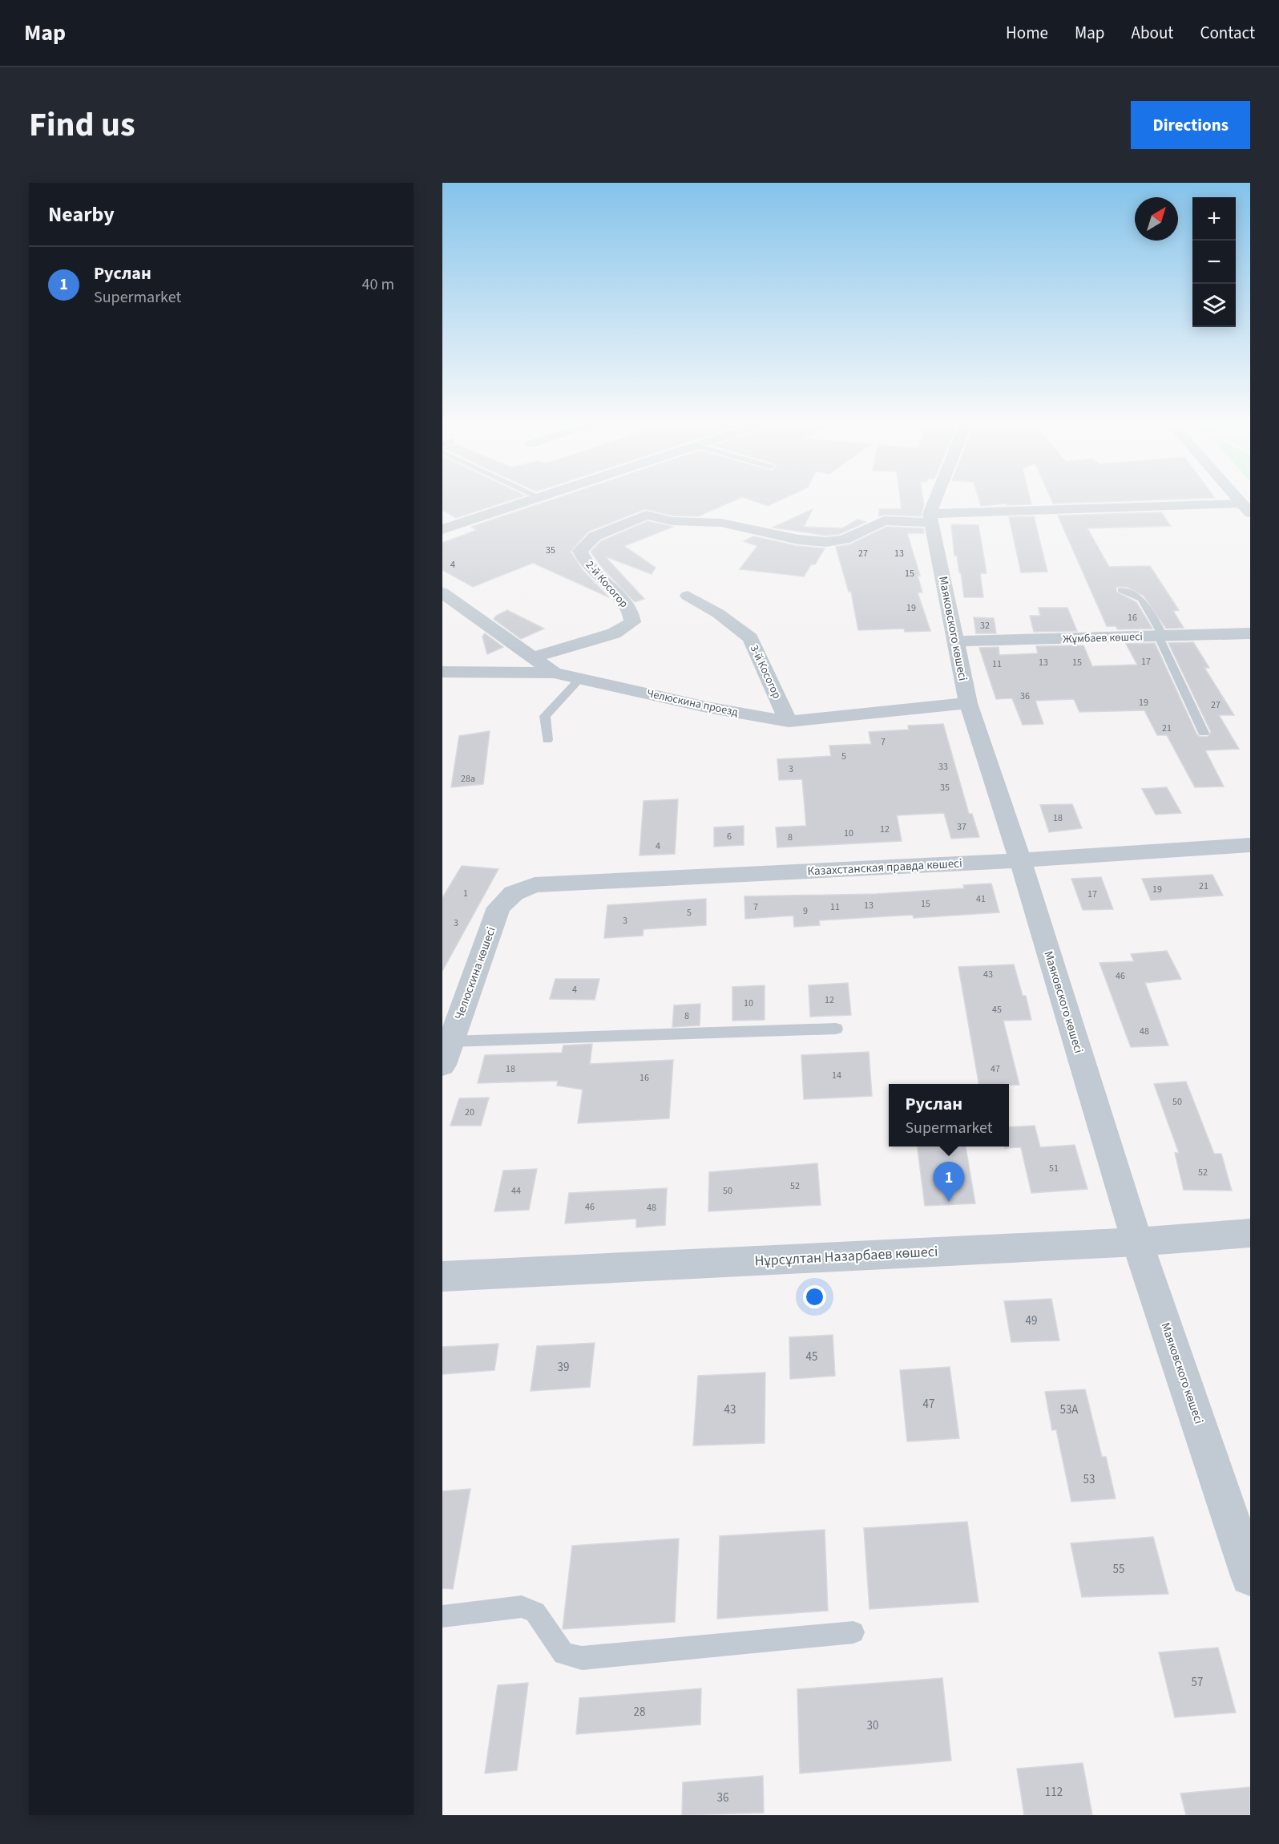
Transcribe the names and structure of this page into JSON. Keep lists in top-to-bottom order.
{
  "streets": {
    "street": [
      "2-й Косогор",
      "Маяковского көшесі",
      "Жұмбаев көшесі",
      "3-й Косогор",
      "Челюскина проезд",
      "Казахстанская правда көшесі",
      "Челюскина көшесі",
      "Нұрсұлтан Назарбаев көшесі"
    ]
  },
  "crossings": [
    ["2-й Косогор", "Маяковского көшесі"],
    ["2-й Косогор", "Челюскина проезд"],
    ["Маяковского көшесі", "Жұмбаев көшесі"],
    ["Маяковского көшесі", "Челюскина проезд"],
    ["Маяковского көшесі", "Казахстанская правда көшесі"],
    ["Маяковского көшесі", "Нұрсұлтан Назарбаев көшесі"],
    ["3-й Косогор", "Челюскина проезд"],
    ["Казахстанская правда көшесі", "Челюскина көшесі"]
  ],
  "house_numbers": [
    "35",
    "27",
    "13",
    "4",
    "15",
    "19",
    "16",
    "32",
    "17",
    "13",
    "15",
    "11",
    "36",
    "19",
    "27",
    "21",
    "7",
    "5",
    "33",
    "3",
    "28а",
    "35",
    "18",
    "37",
    "12",
    "10",
    "6",
    "8",
    "4",
    "21",
    "19",
    "1",
    "17",
    "41",
    "15",
    "13",
    "7",
    "11",
    "9",
    "5",
    "3",
    "3",
    "43",
    "46",
    "4",
    "12",
    "10",
    "45",
    "8",
    "48",
    "18",
    "47",
    "14",
    "16",
    "50",
    "20",
    "51",
    "52",
    "52",
    "44",
    "50",
    "46",
    "48",
    "49",
    "45",
    "39",
    "47",
    "43",
    "53А",
    "53",
    "55",
    "57",
    "28",
    "30",
    "112",
    "36"
  ],
  "north": "top right",
  "page": {
    "header": "Map",
    "nav": [
      "Home",
      "Map",
      "About",
      "Contact"
    ],
    "title": "Find us",
    "buttons": "Directions",
    "heading": "Nearby",
    "map_buttons": ["+", "−"],
    "list": [
      {
        "mark": "1",
        "name": "Руслан",
        "note": "Supermarket",
        "value": "40 m"
      }
    ],
    "popup": ["Руслан", "Supermarket"],
    "pins": "1"
  }
}
